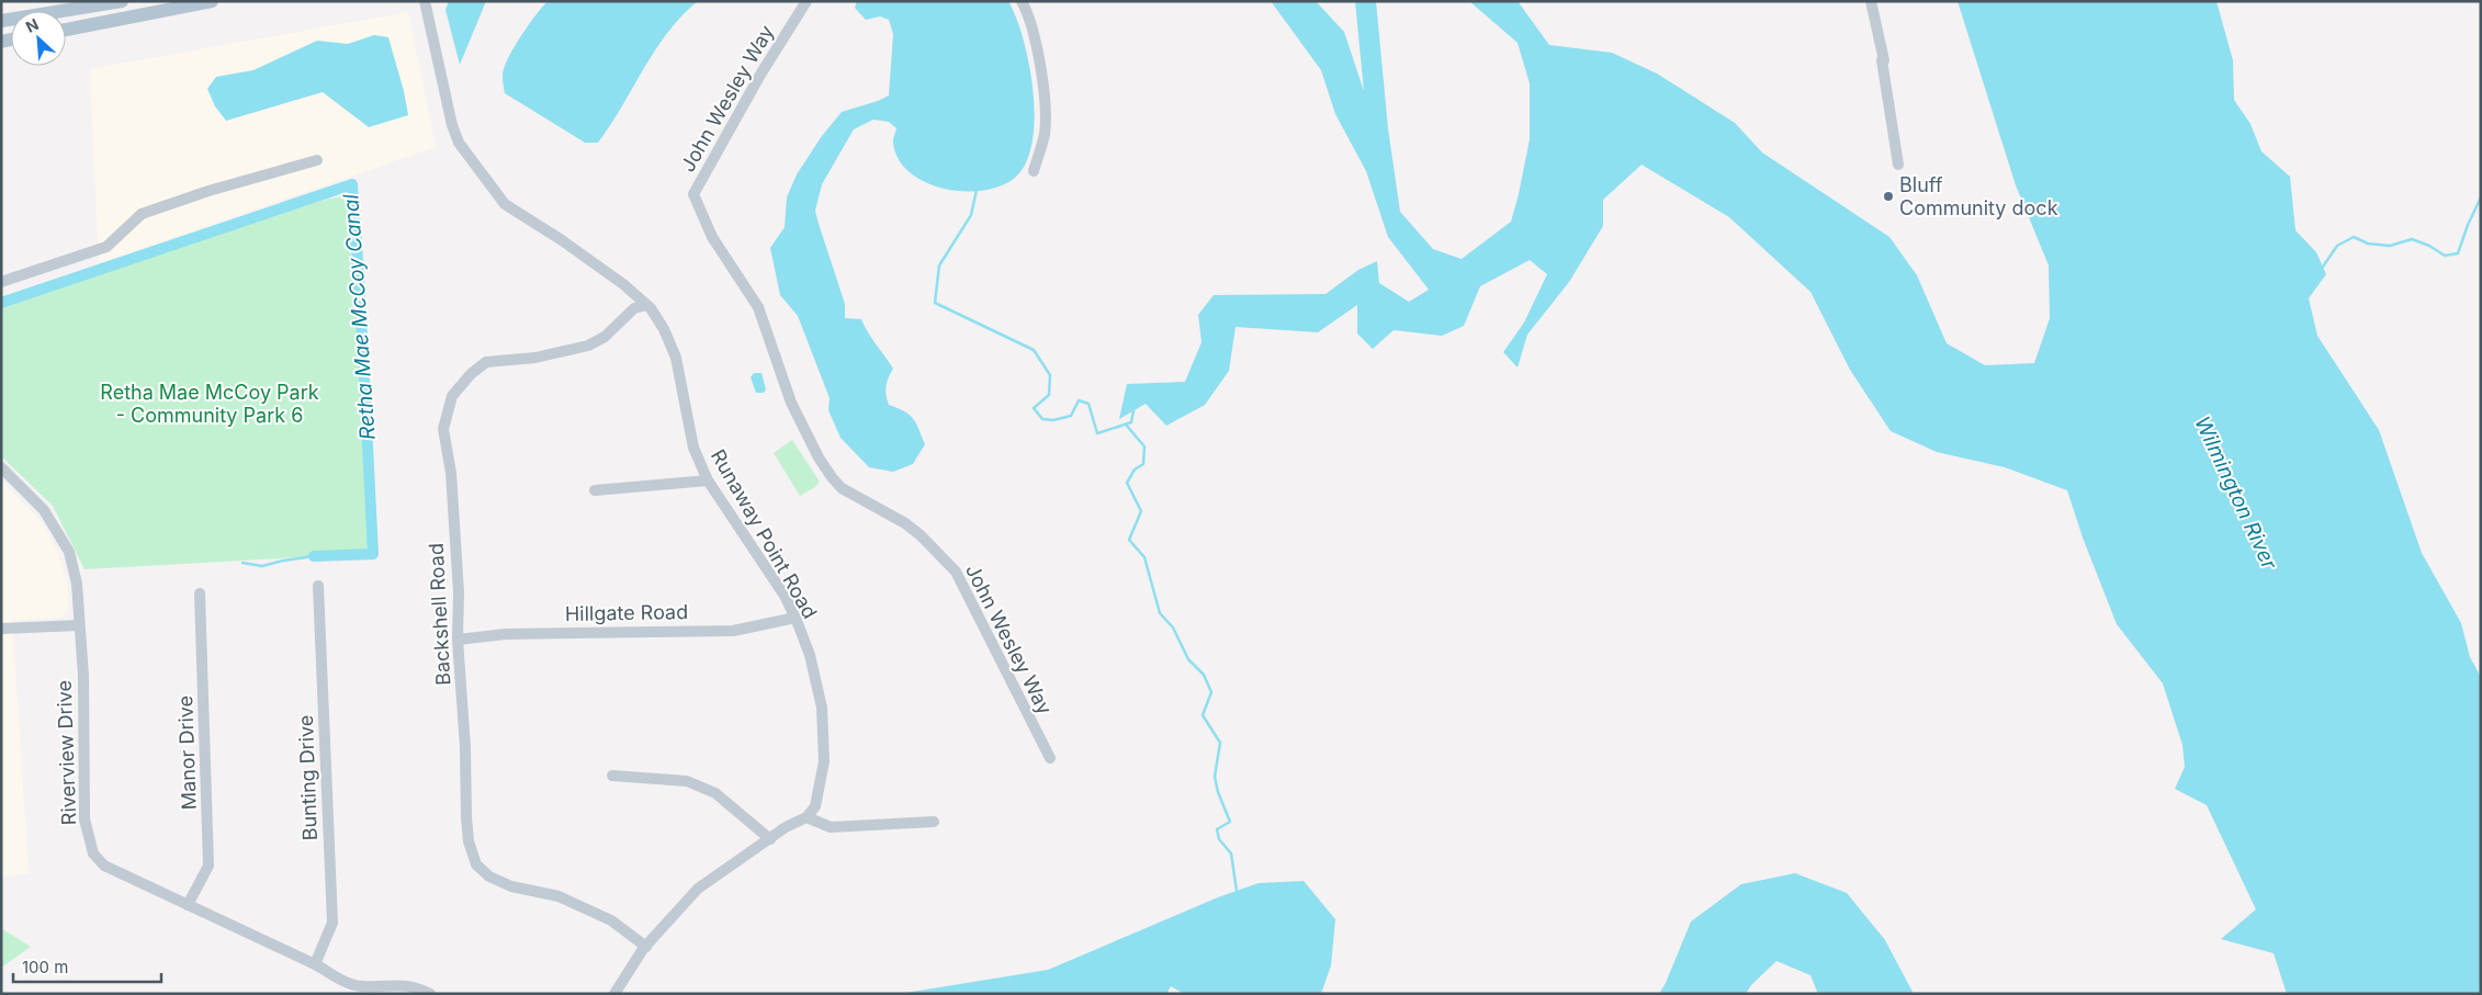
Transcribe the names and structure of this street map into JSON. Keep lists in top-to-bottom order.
{
  "streets": {
    "street": [
      "John Wesley Way",
      "Runaway Point Road",
      "Hillgate Road",
      "Backshell Road",
      "Riverview Drive",
      "Manor Drive",
      "Bunting Drive"
    ]
  },
  "crossings": [
    ["Runaway Point Road", "Hillgate Road"],
    ["Runaway Point Road", "Backshell Road"],
    ["Hillgate Road", "Backshell Road"],
    ["Riverview Drive", "Manor Drive"],
    ["Riverview Drive", "Bunting Drive"]
  ],
  "water": ["Retha Mae McCoy Canal", "Wilmington River"],
  "parks": ["Retha Mae McCoy Park - Community Park 6"],
  "places": ["Bluff Community dock"],
  "scale_bar": "100 m",
  "north": "top left"
}
